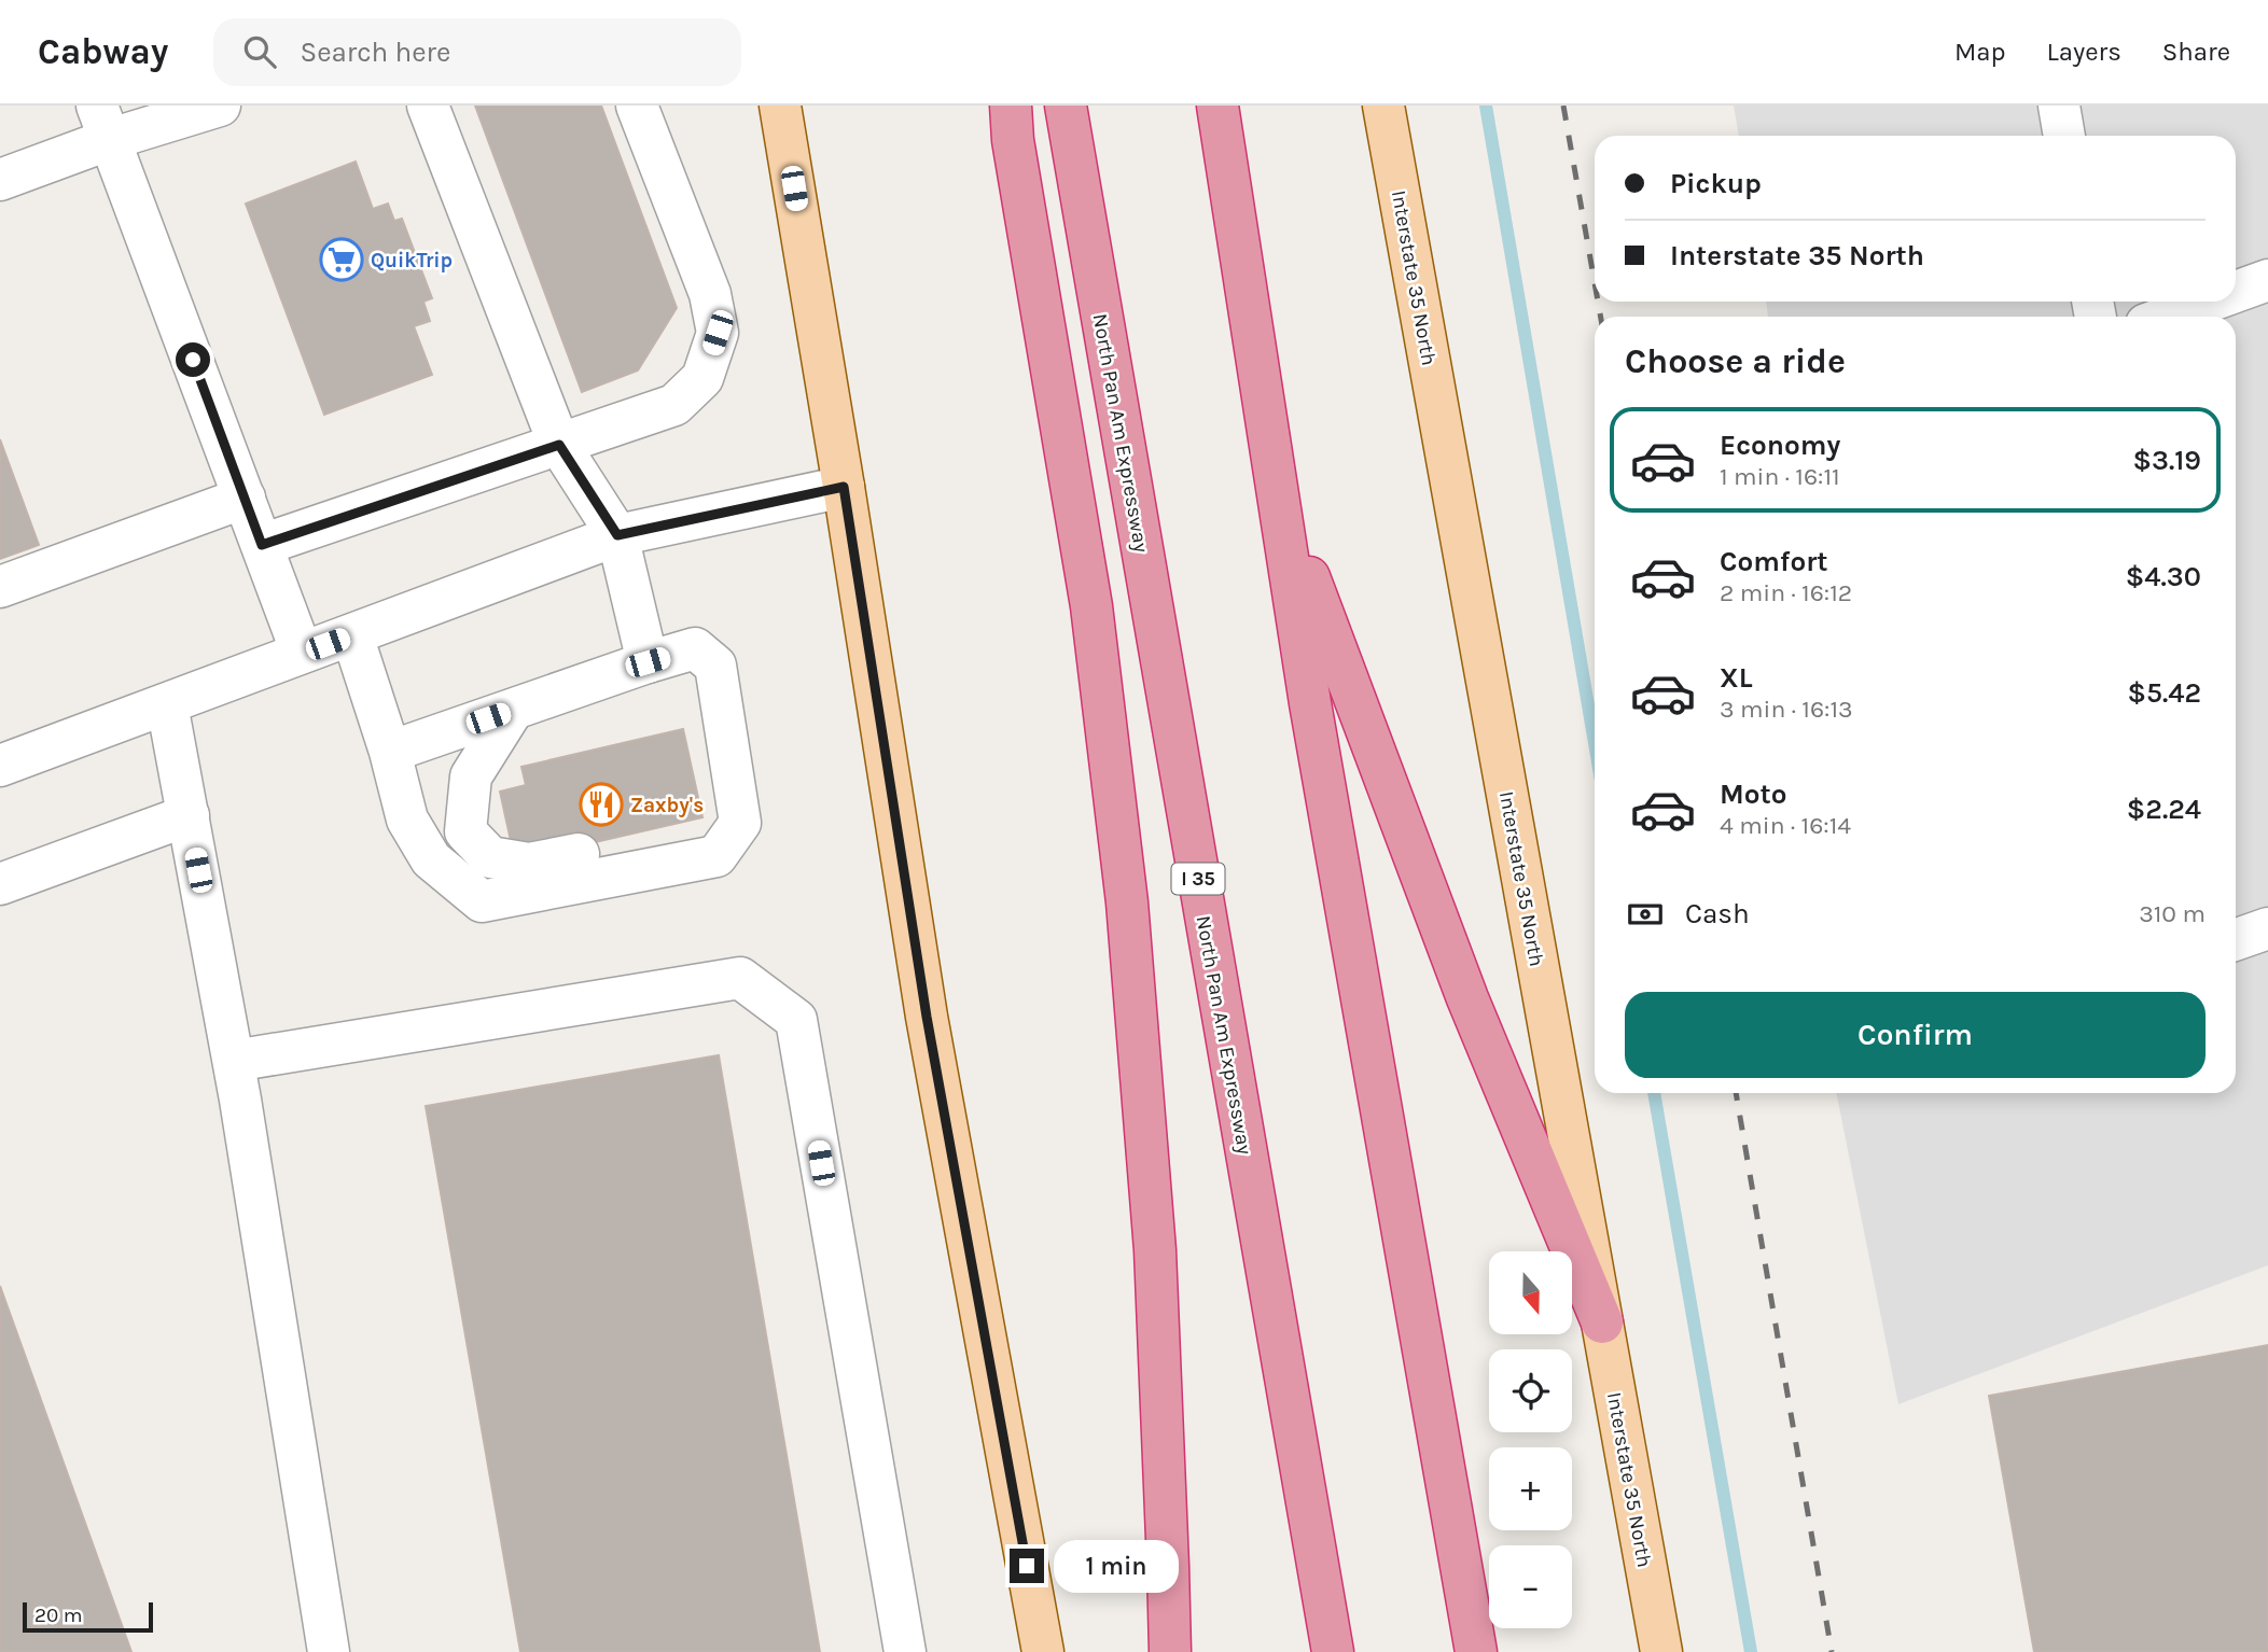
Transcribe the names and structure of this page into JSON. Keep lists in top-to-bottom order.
{
  "streets": {
    "highway": ["North Pan Am Expressway", "I 35"],
    "main road": ["Interstate 35 North"]
  },
  "places": {
    "supermarket": ["QuikTrip"],
    "restaurant": ["Zaxby's"]
  },
  "scale_bar": "20 m",
  "north": "bottom",
  "page": {
    "header": "Cabway",
    "search": "Search here",
    "nav": ["Map", "Layers", "Share"],
    "banner": ["Pickup", "Interstate 35 North"],
    "heading": "Choose a ride",
    "list": [
      {
        "name": "Economy",
        "note": "1 min · 16:11",
        "value": "$3.19"
      },
      {
        "name": "Comfort",
        "note": "2 min · 16:12",
        "value": "$4.30"
      },
      {
        "name": "XL",
        "note": "3 min · 16:13",
        "value": "$5.42"
      },
      {
        "name": "Moto",
        "note": "4 min · 16:14",
        "value": "$2.24"
      }
    ],
    "pay": ["Cash", "310 m"],
    "buttons": "Confirm",
    "map_buttons": ["+", "−"],
    "bubble": "1 min",
    "scale": "20 m"
  }
}
